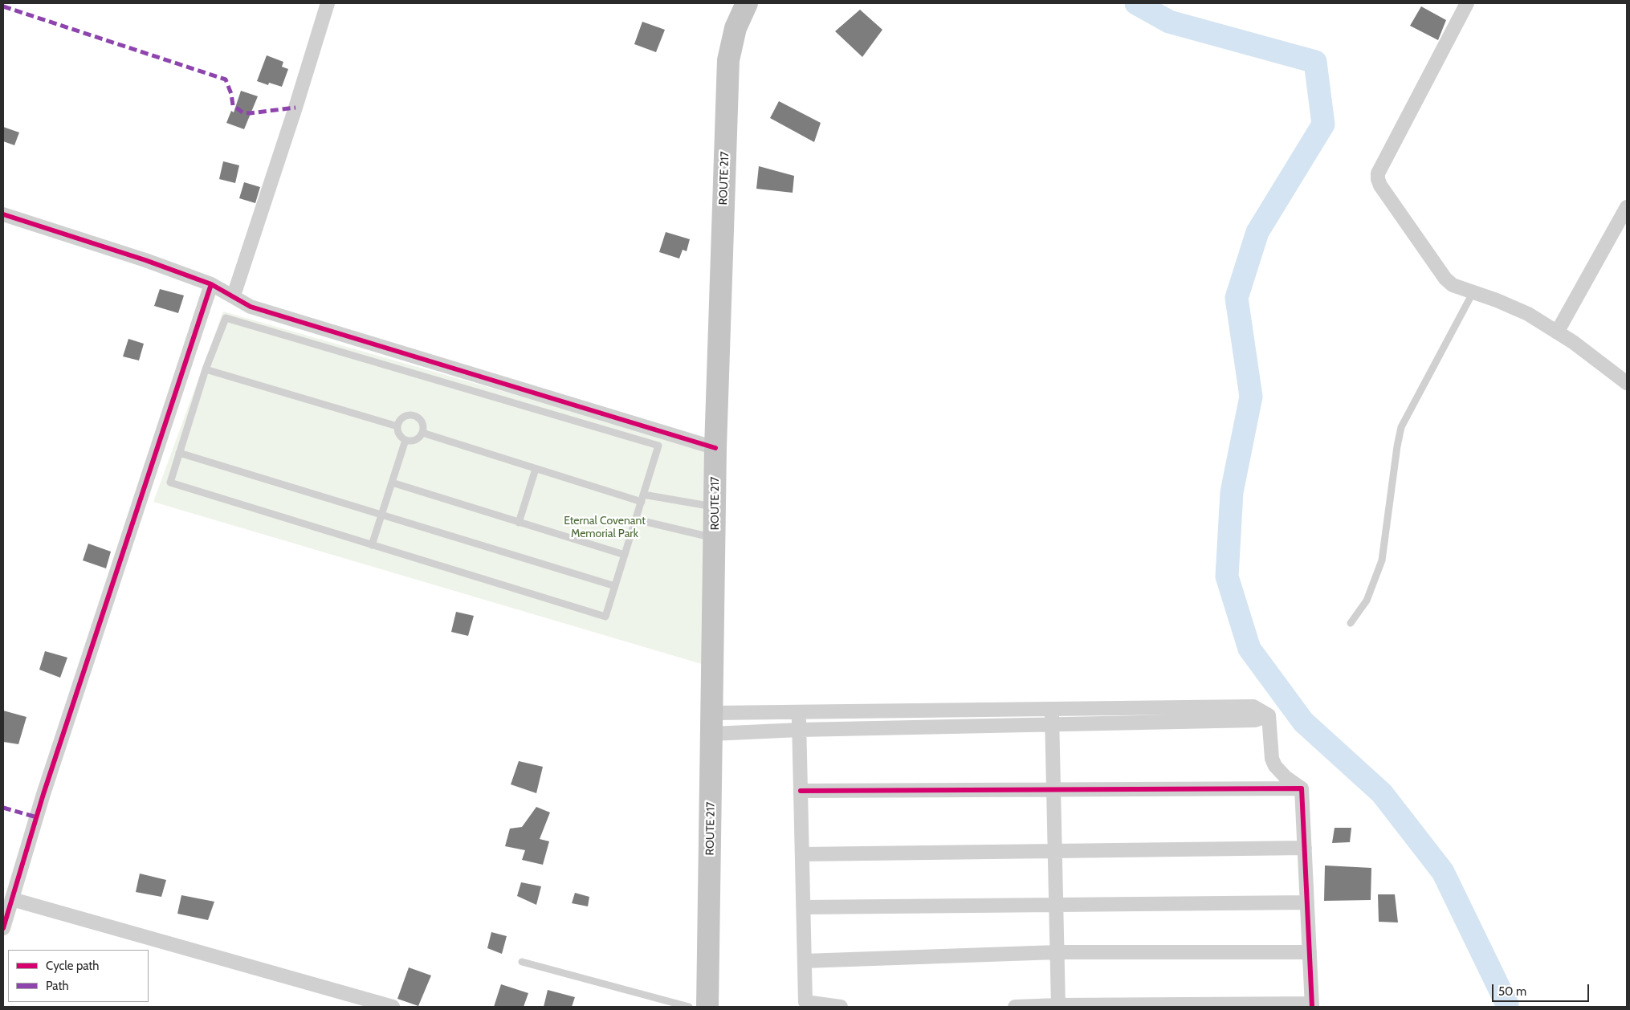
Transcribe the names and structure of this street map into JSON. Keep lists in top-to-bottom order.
{
  "streets": {
    "main road": ["ROUTE 217"]
  },
  "parks": ["Eternal Covenant Memorial Park"],
  "legend": ["Cycle path", "Path"],
  "scale_bar": "50 m"
}
